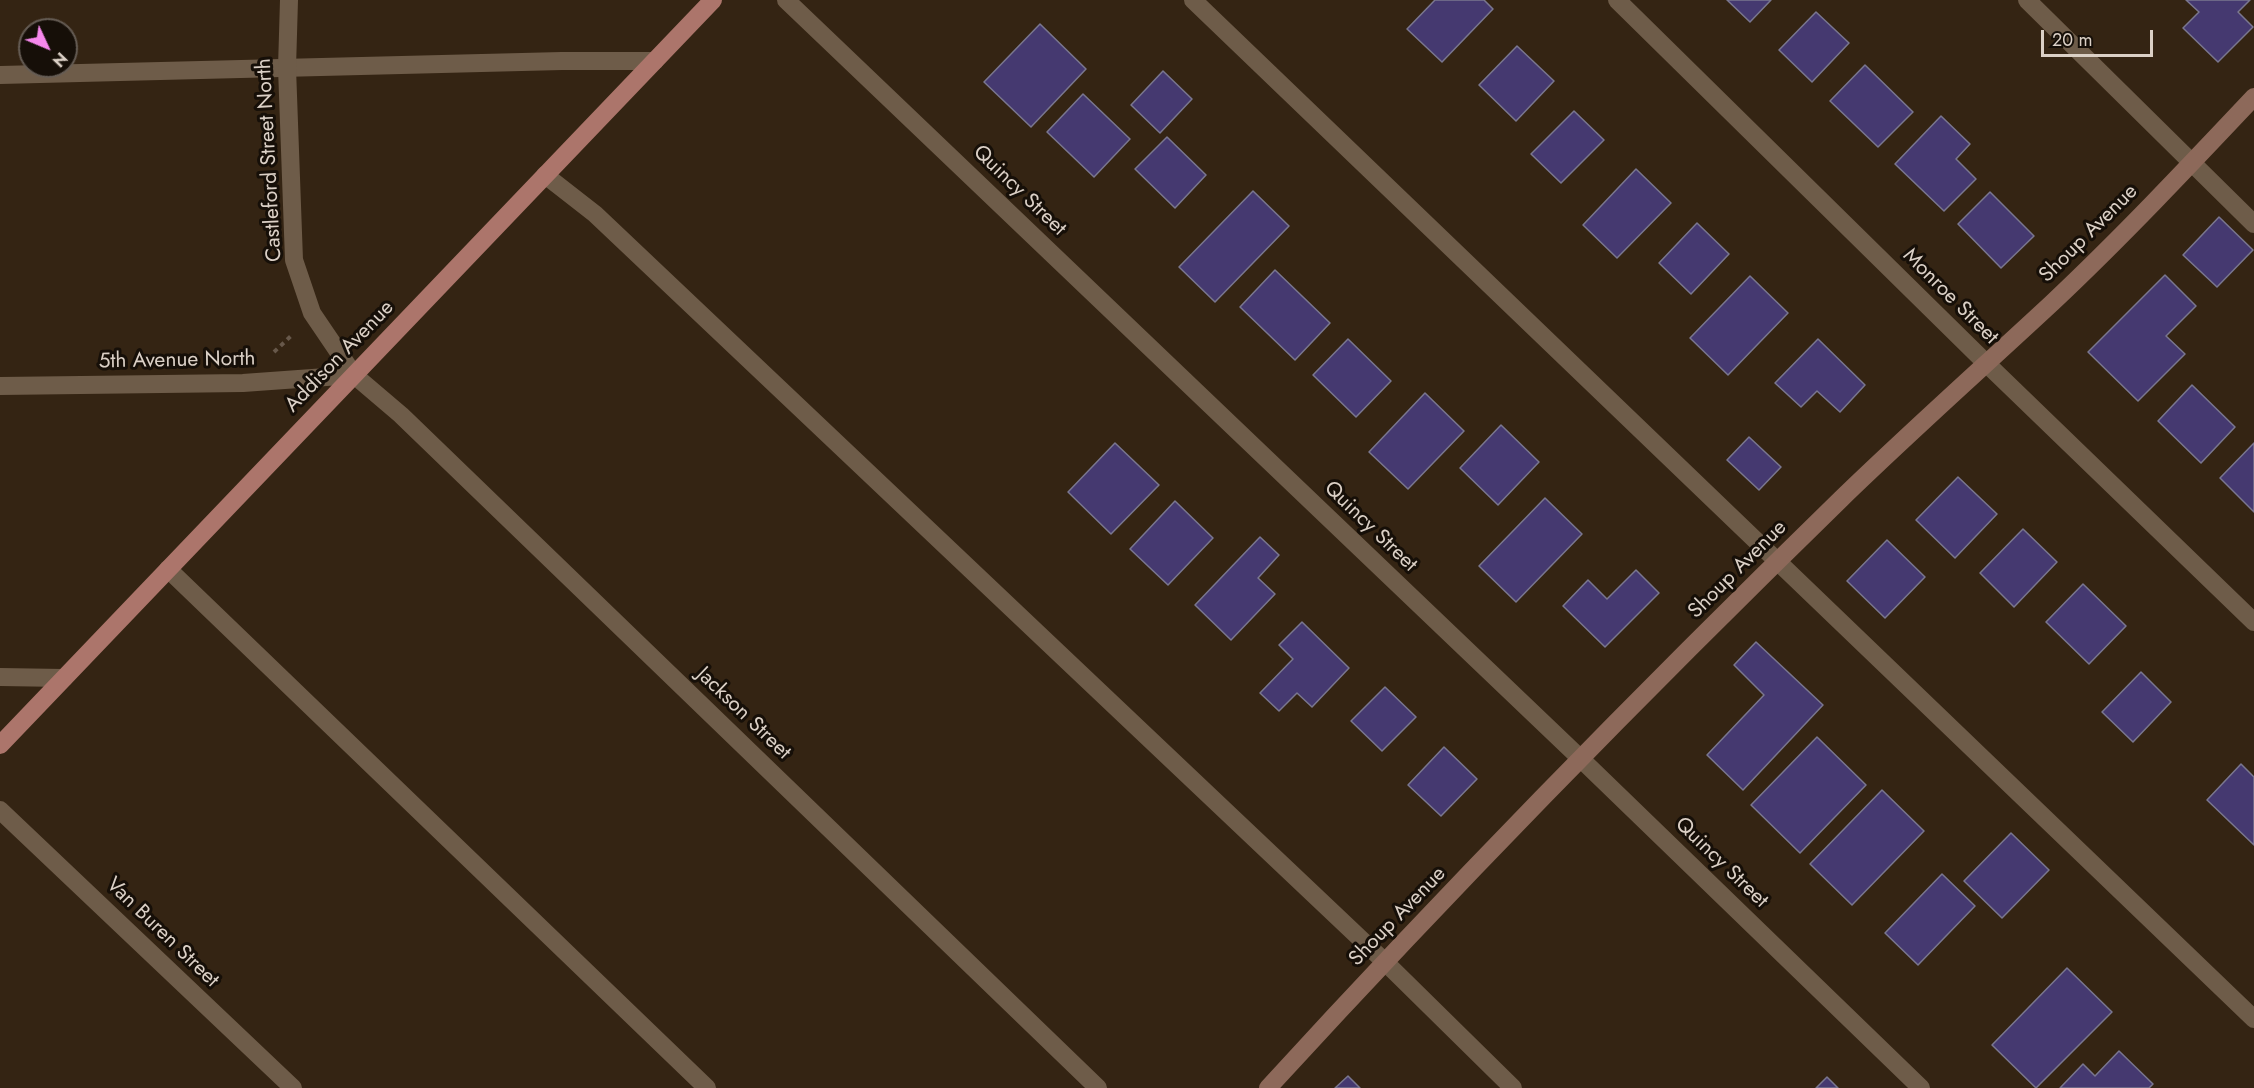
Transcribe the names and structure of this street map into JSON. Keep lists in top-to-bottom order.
{
  "streets": {
    "main road": ["Addison Avenue"],
    "street": [
      "Castleford Street North",
      "Quincy Street",
      "Shoup Avenue",
      "Monroe Street",
      "5th Avenue North",
      "Jackson Street",
      "Van Buren Street"
    ]
  },
  "crossings": [
    ["Castleford Street North", "Addison Avenue"],
    ["Castleford Street North", "5th Avenue North"],
    ["Castleford Street North", "Jackson Street"],
    ["Quincy Street", "Shoup Avenue"],
    ["Shoup Avenue", "Monroe Street"],
    ["Addison Avenue", "5th Avenue North"],
    ["Addison Avenue", "Jackson Street"],
    ["5th Avenue North", "Jackson Street"]
  ],
  "scale_bar": "20 m",
  "north": "bottom right"
}
